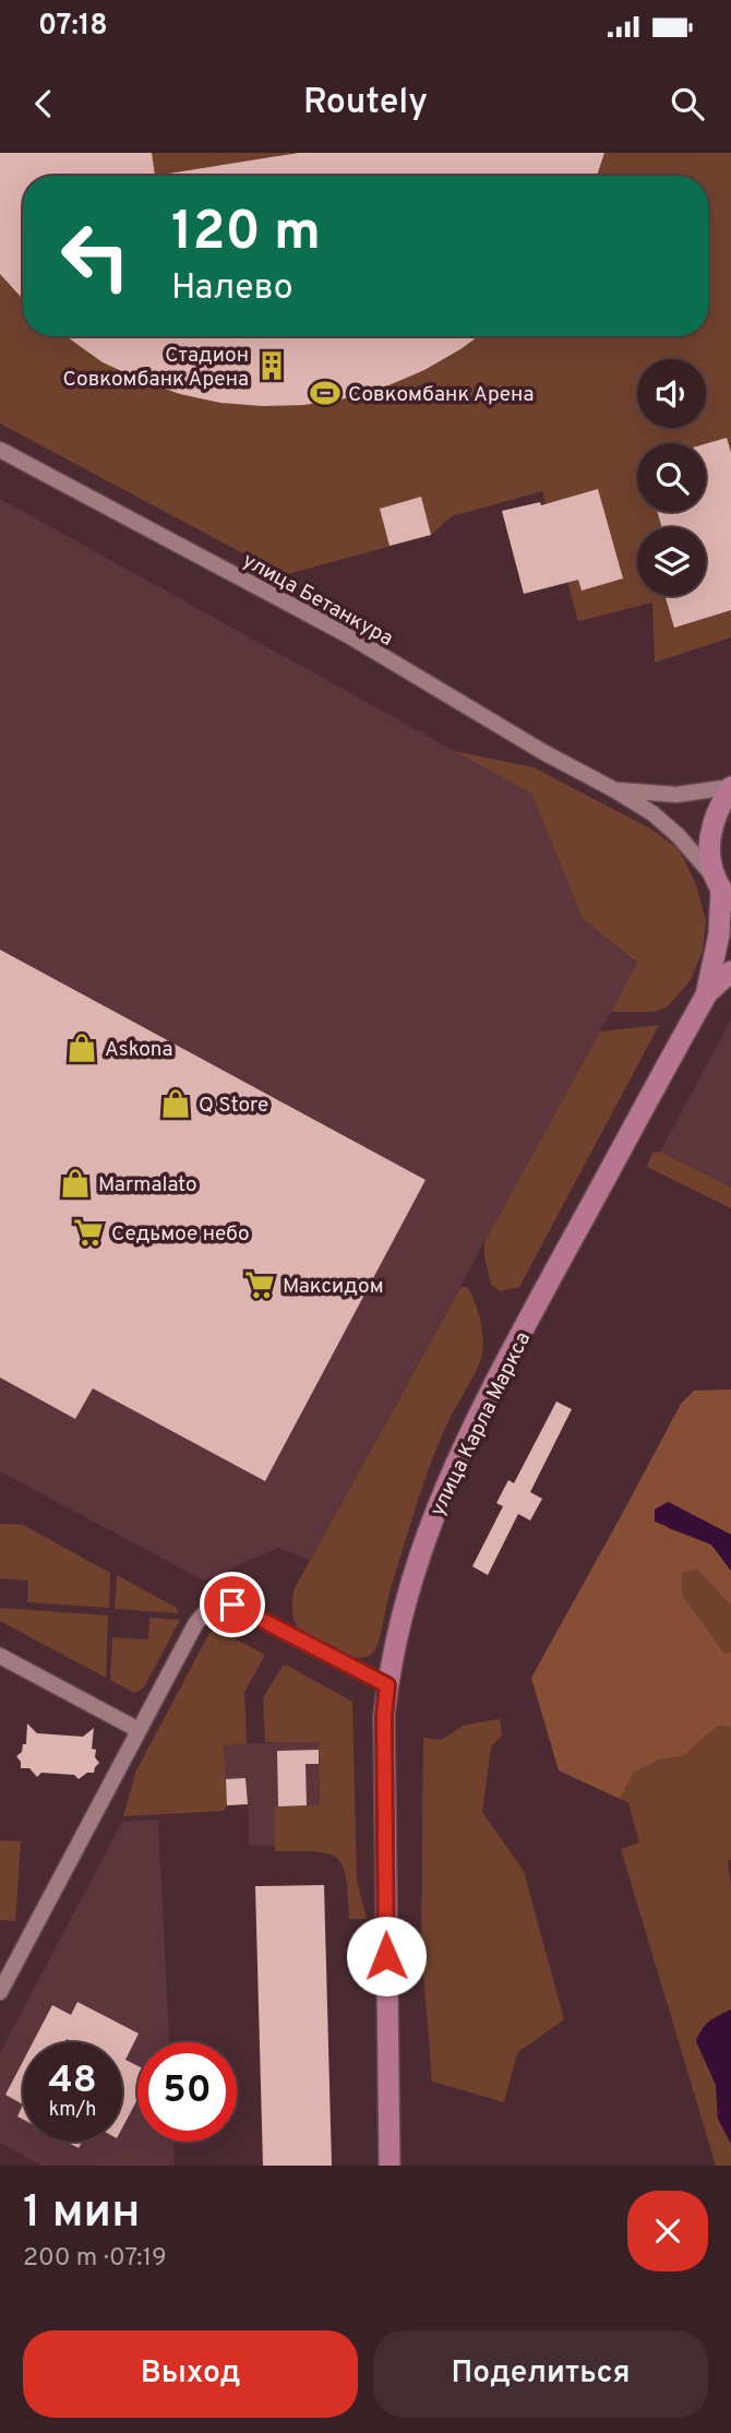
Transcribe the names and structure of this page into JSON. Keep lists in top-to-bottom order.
{
  "streets": {
    "main road": ["улица Карла Маркса"],
    "street": ["улица Бетанкура"]
  },
  "places": {
    "building": ["Стадион Совкомбанк Арена"],
    "sports": ["Совкомбанк Арена"],
    "shop": ["Askona", "Q Store", "Marmalato"],
    "supermarket": ["Седьмое небо", "Максидом"]
  },
  "page": {
    "status": "07:18",
    "header": "Routely",
    "turn": ["120 m", "Налево"],
    "speed": "48 km/h",
    "limit": "50",
    "heading": ["1 мин", "200 m · 07:19"],
    "buttons": ["Выход", "Поделиться"]
  }
}
